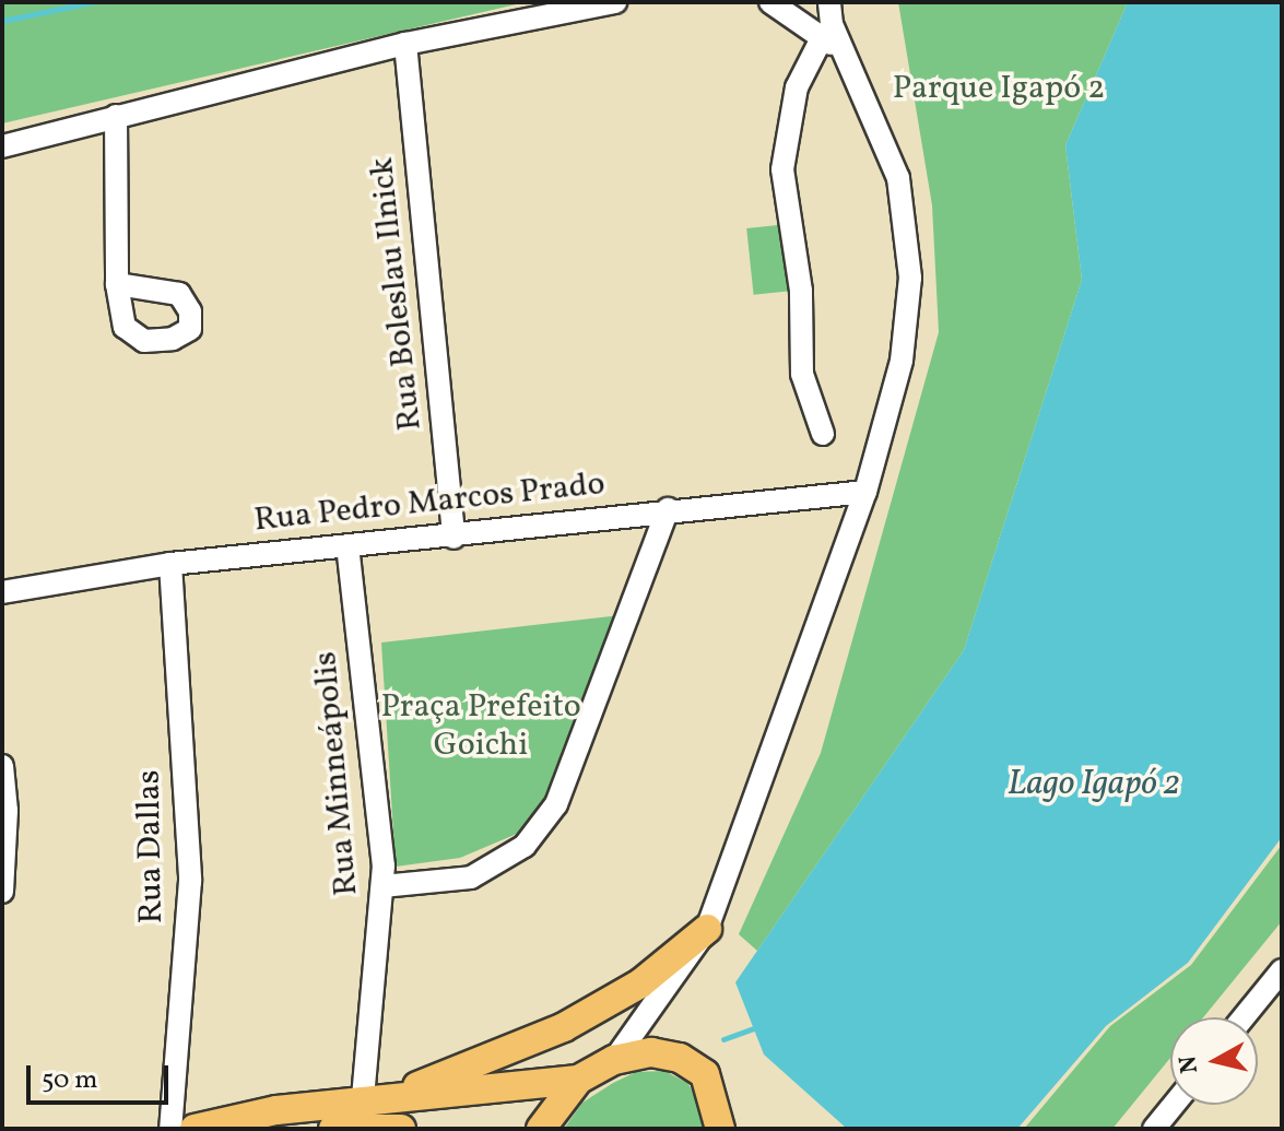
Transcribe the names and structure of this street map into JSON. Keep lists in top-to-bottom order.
{
  "streets": {
    "street": [
      "Rua Boleslau Ilnick",
      "Rua Pedro Marcos Prado",
      "Rua Minneápolis",
      "Rua Dallas"
    ]
  },
  "crossings": [
    ["Rua Boleslau Ilnick", "Rua Pedro Marcos Prado"],
    ["Rua Pedro Marcos Prado", "Rua Minneápolis"],
    ["Rua Pedro Marcos Prado", "Rua Dallas"]
  ],
  "water": ["Lago Igapó 2"],
  "parks": ["Parque Igapó 2", "Praça Prefeito Goichi"],
  "scale_bar": "50 m",
  "north": "left"
}
